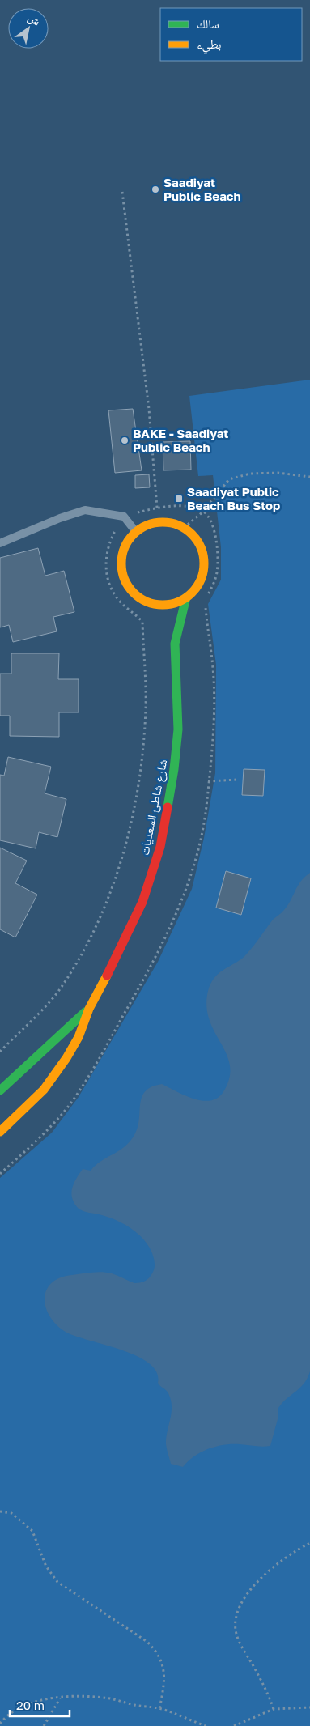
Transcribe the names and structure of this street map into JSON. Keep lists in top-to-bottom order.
{
  "streets": {
    "street": ["شارع شاطئ السعديات"]
  },
  "places": {
    "other": ["Saadiyat Public Beach", "BAKE - Saadiyat Public Beach"],
    "transit": ["Saadiyat Public Beach Bus Stop"]
  },
  "legend": ["سالك", "بطيء"],
  "scale_bar": "20 m",
  "north": "top right"
}
